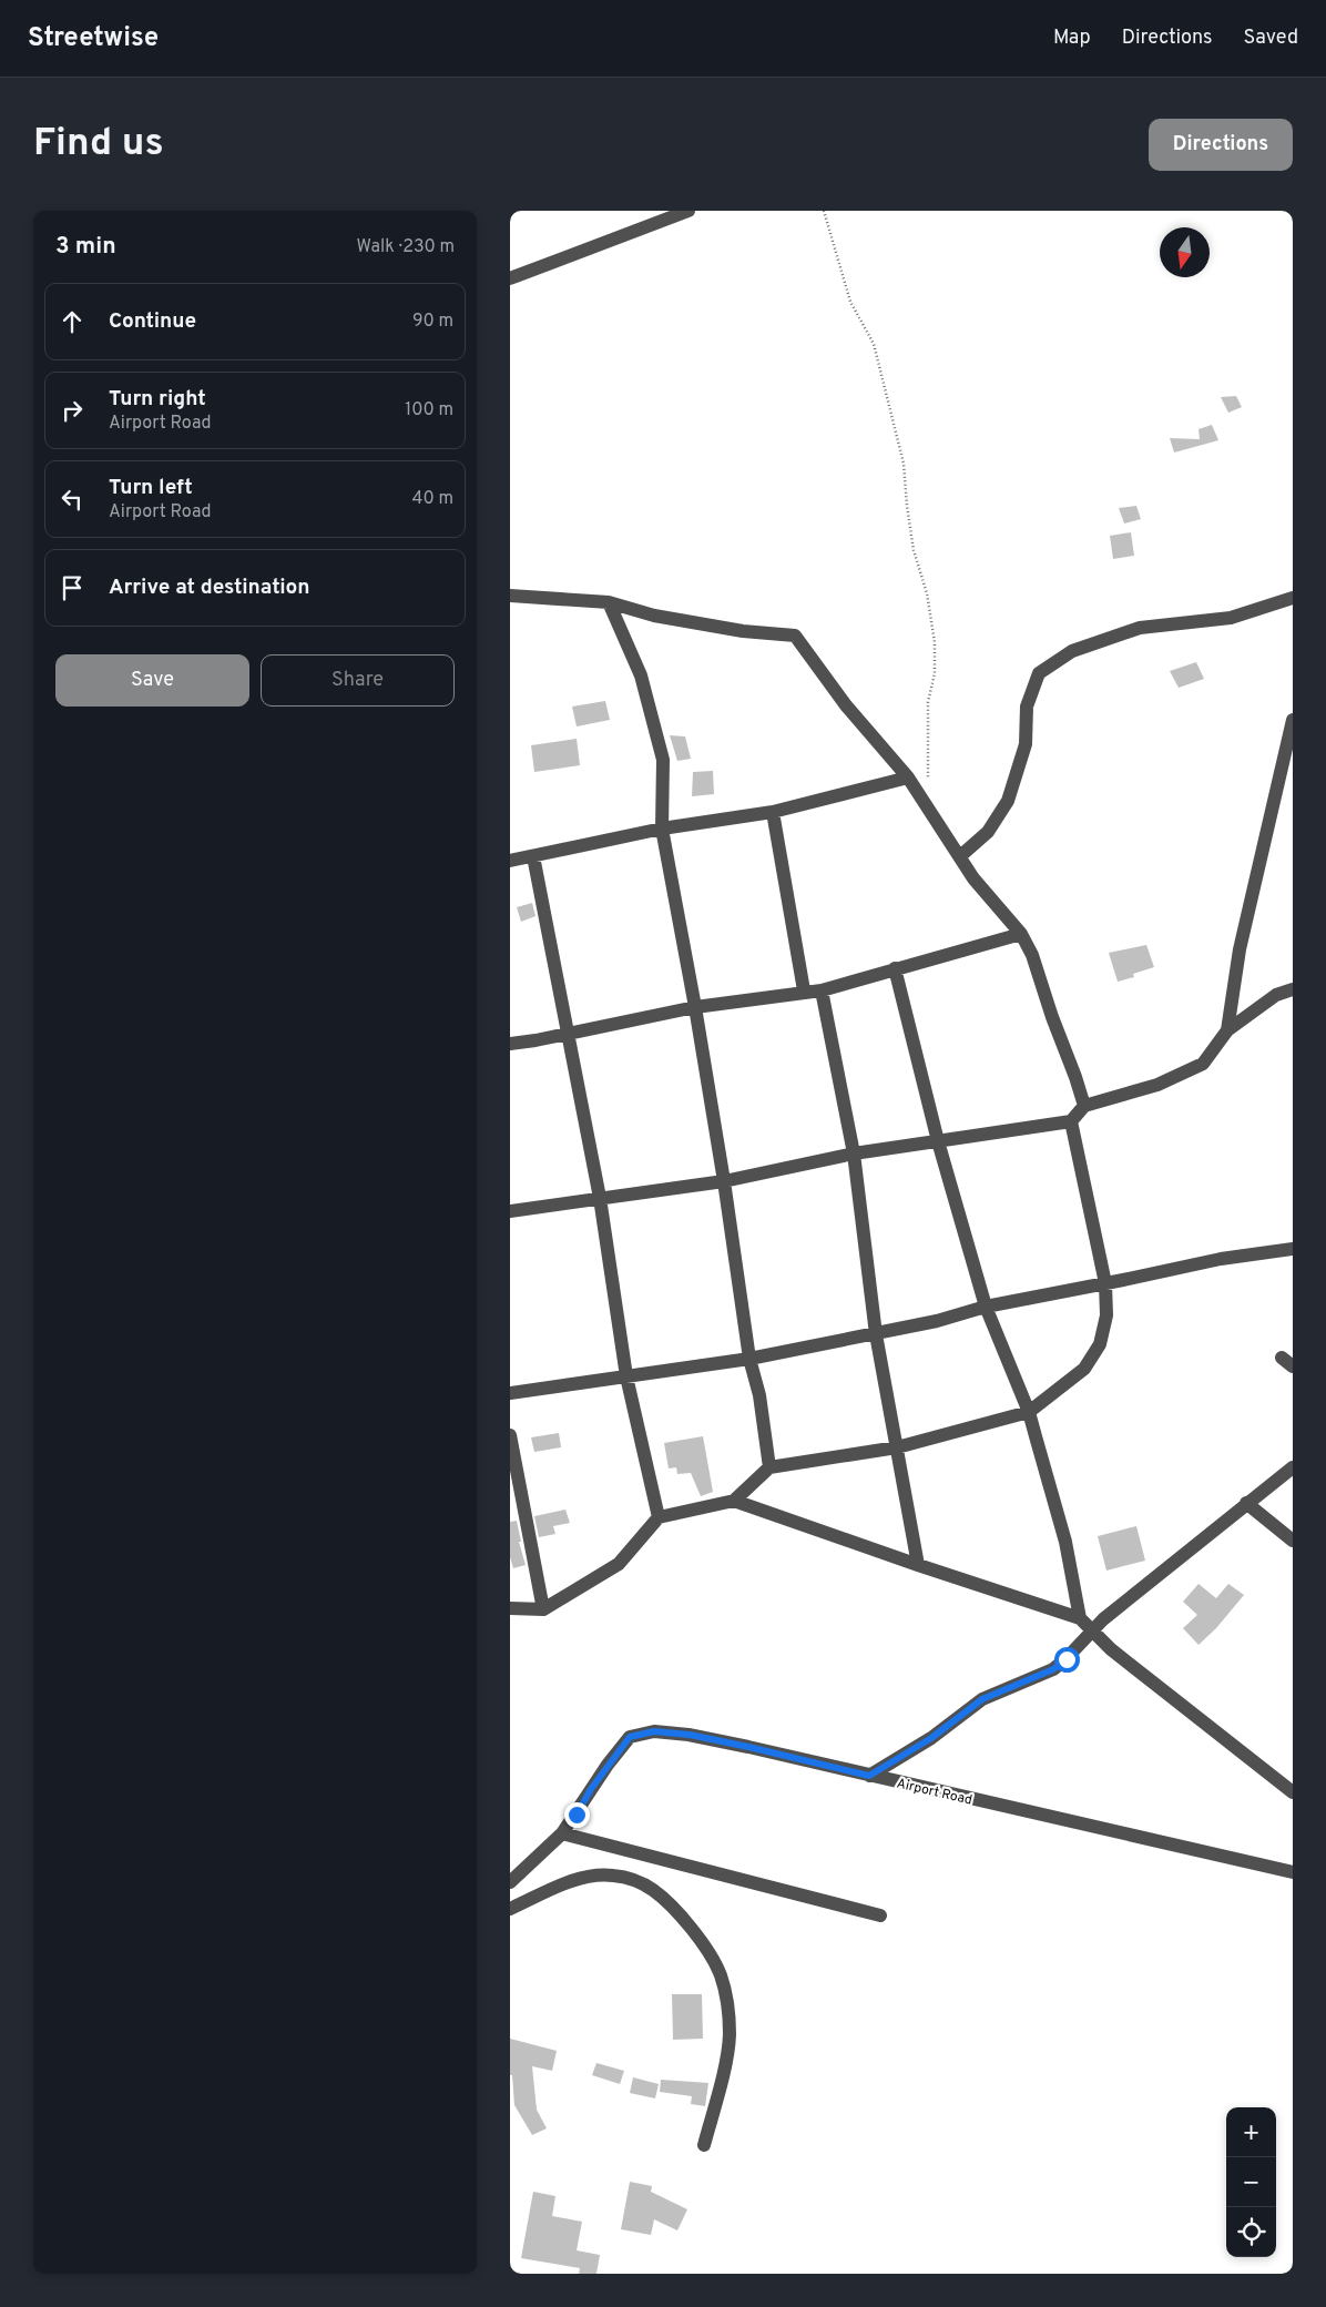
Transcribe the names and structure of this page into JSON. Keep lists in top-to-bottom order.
{
  "streets": {
    "street": ["Airport Road"]
  },
  "north": "bottom",
  "page": {
    "header": "Streetwise",
    "nav": ["Map", "Directions", "Saved"],
    "buttons": [
      "Directions",
      ["Save", "Share"]
    ],
    "title": "Find us",
    "heading": ["3 min", "Walk · 230 m"],
    "list": [
      ["Continue", "90 m"],
      ["Turn right", "Airport Road", "100 m"],
      ["Turn left", "Airport Road", "40 m"],
      "Arrive at destination"
    ],
    "map_buttons": ["+", "−"]
  }
}
